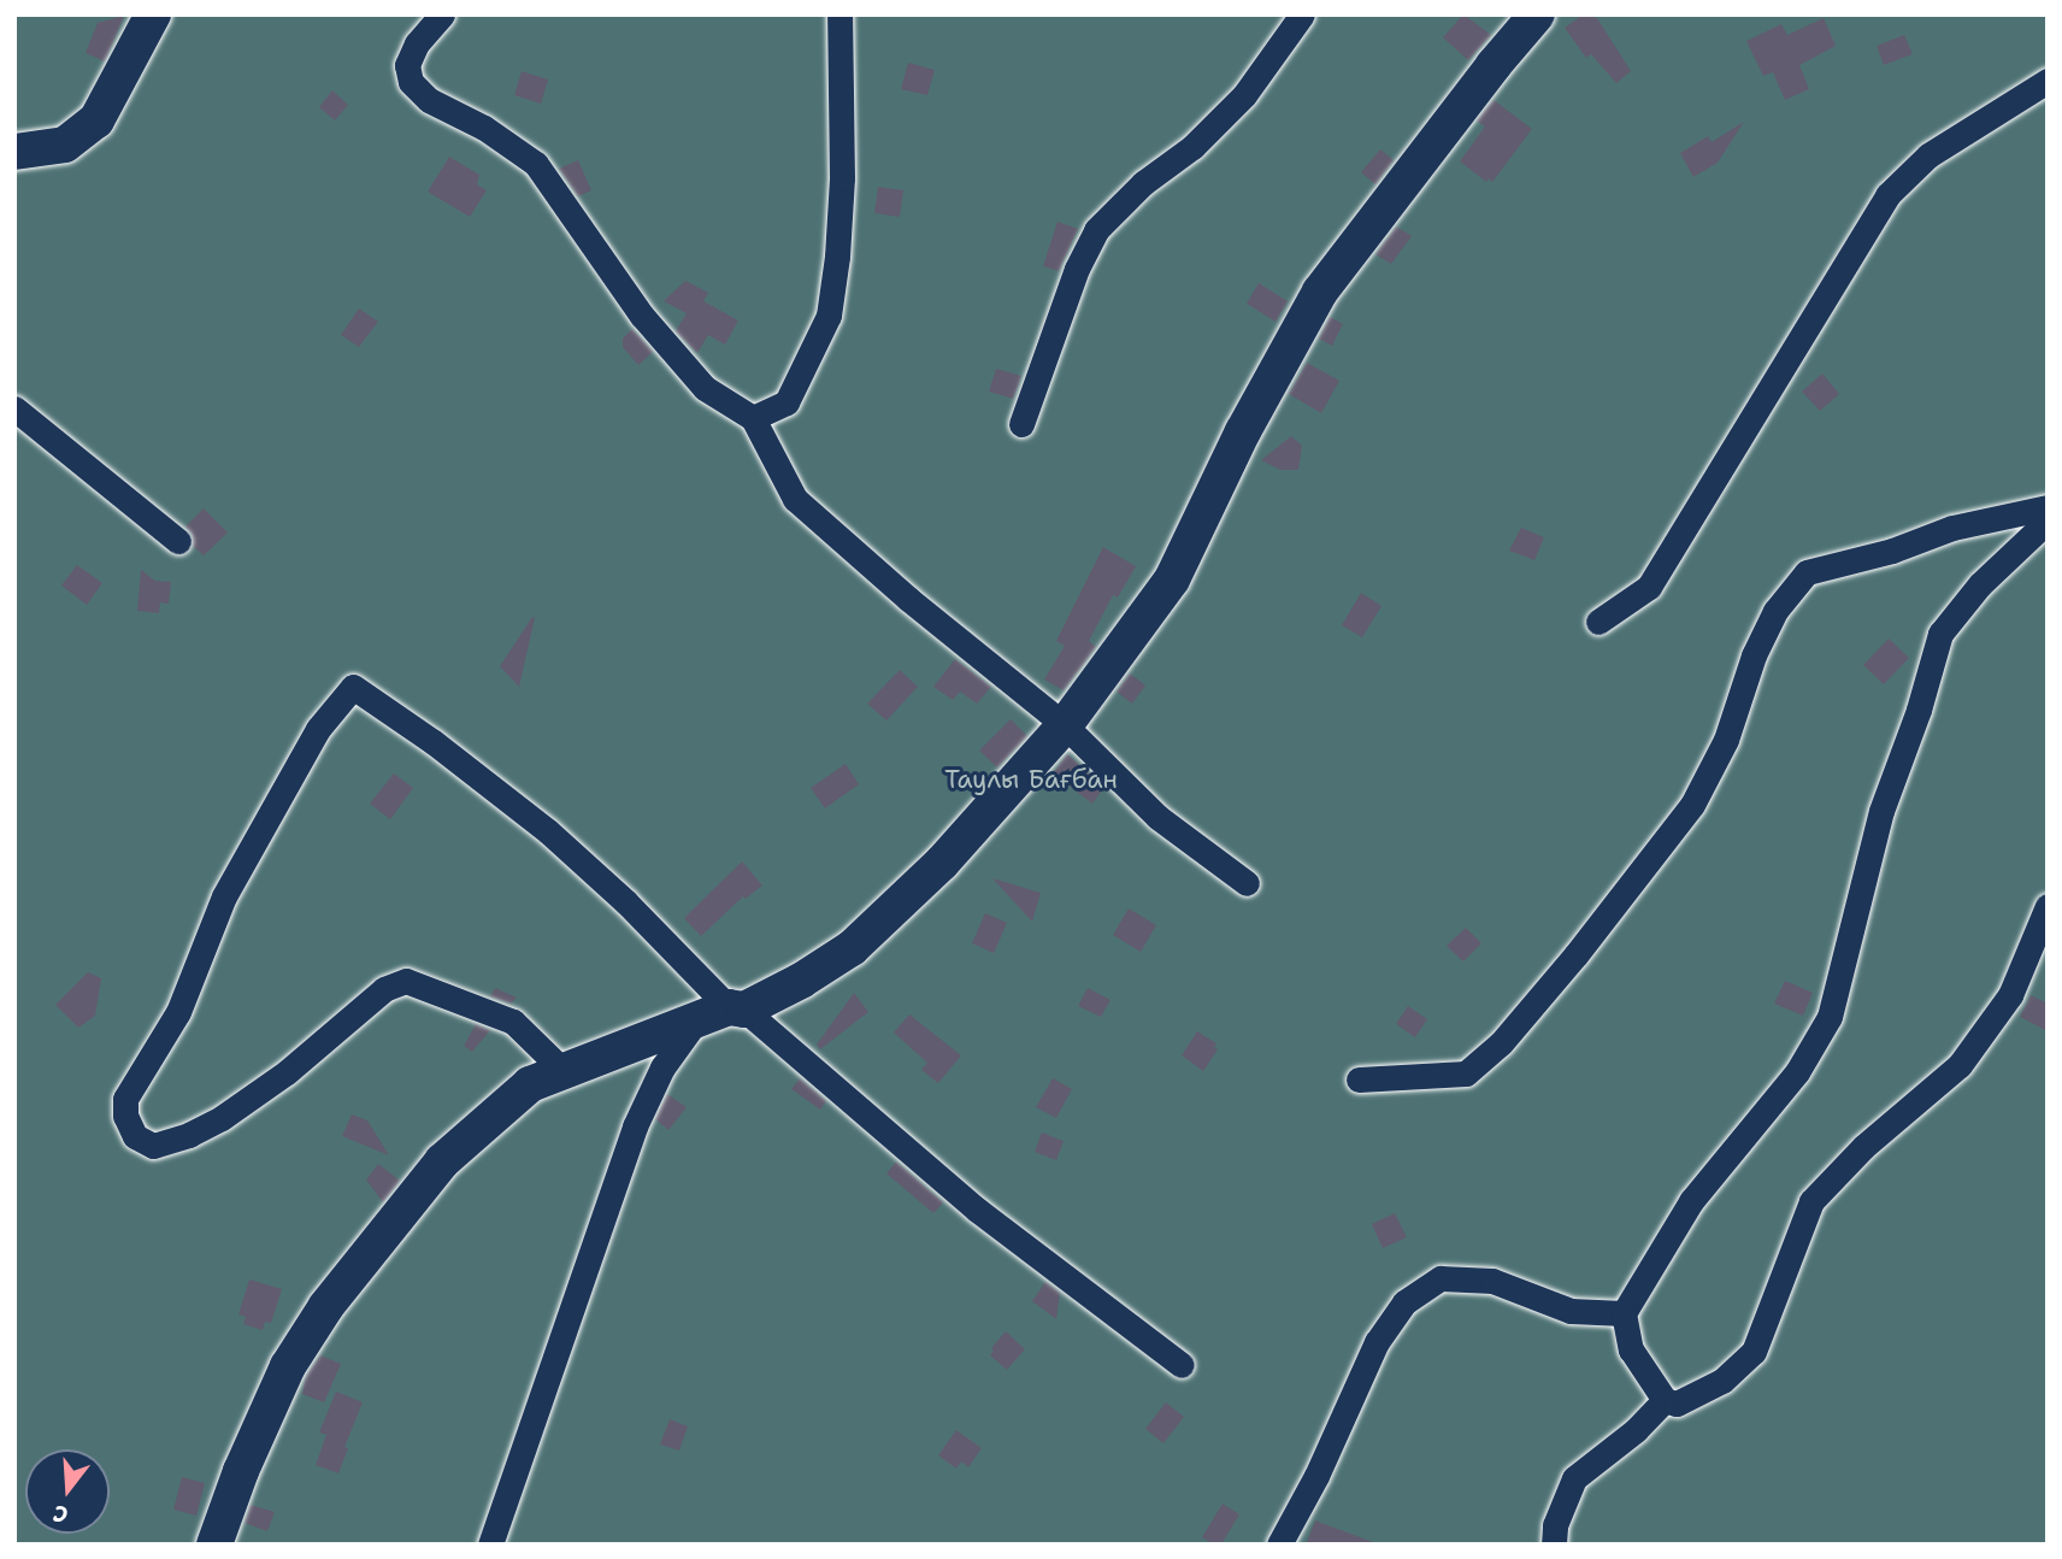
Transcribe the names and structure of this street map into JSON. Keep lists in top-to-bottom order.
{
  "parks": ["Таулы Бағбан"],
  "north": "bottom"
}
